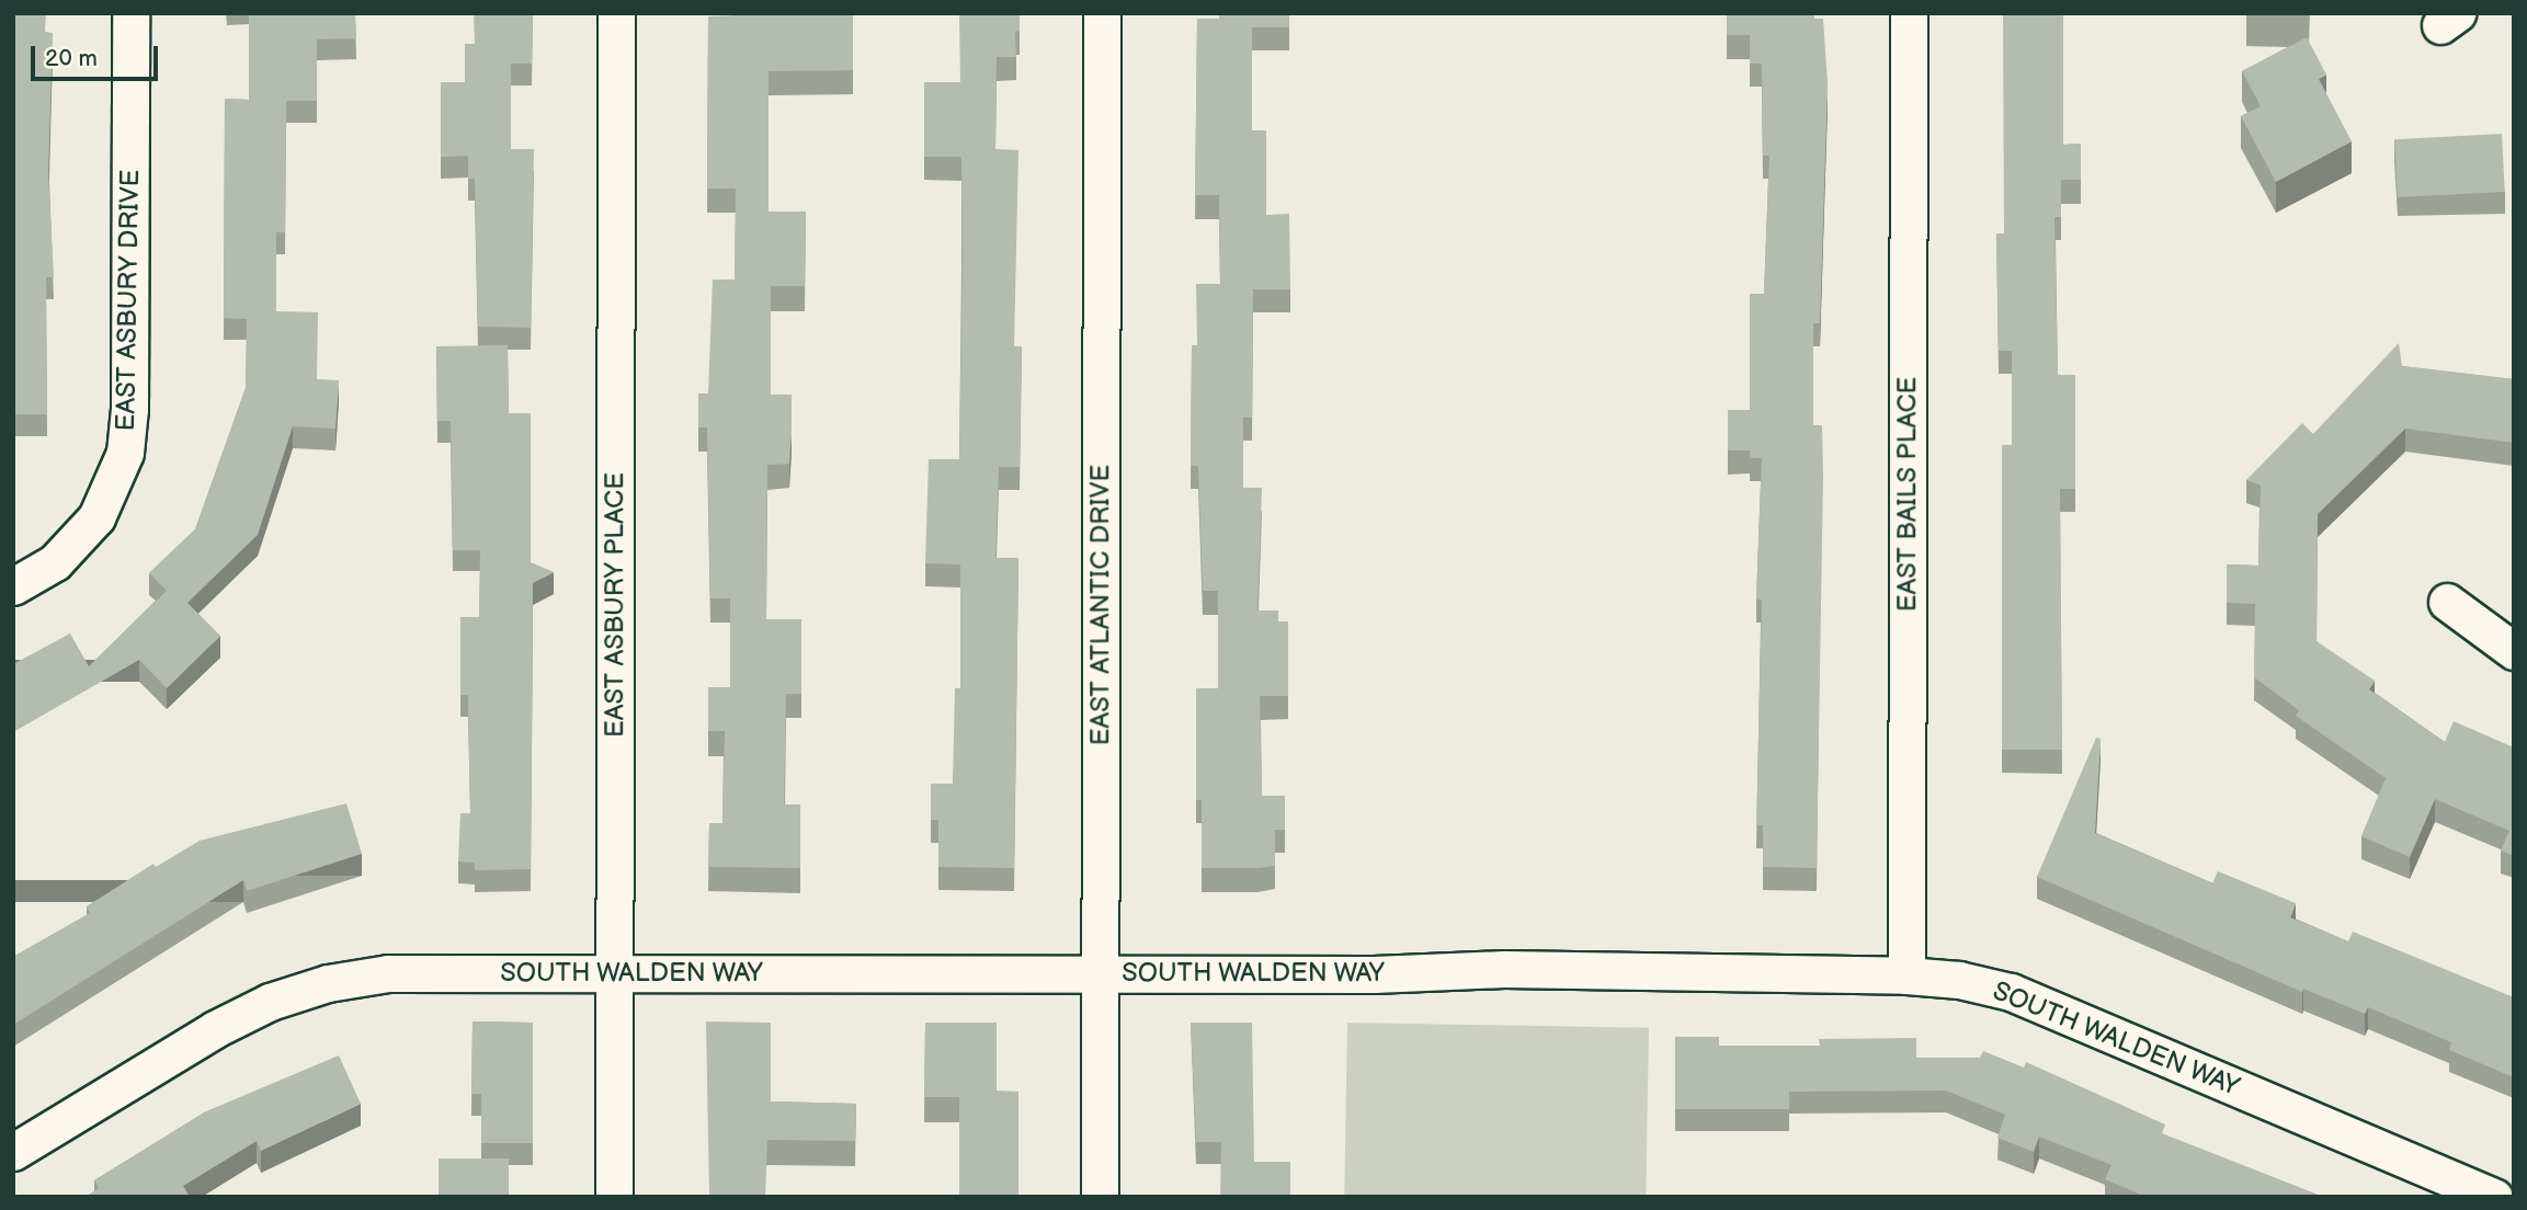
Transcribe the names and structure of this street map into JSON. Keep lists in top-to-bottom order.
{
  "streets": {
    "street": [
      "EAST ASBURY DRIVE",
      "EAST BAILS PLACE",
      "EAST ASBURY PLACE",
      "EAST ATLANTIC DRIVE",
      "SOUTH WALDEN WAY"
    ]
  },
  "crossings": [
    ["EAST BAILS PLACE", "SOUTH WALDEN WAY"],
    ["EAST ASBURY PLACE", "SOUTH WALDEN WAY"],
    ["EAST ATLANTIC DRIVE", "SOUTH WALDEN WAY"]
  ],
  "scale_bar": "20 m"
}
